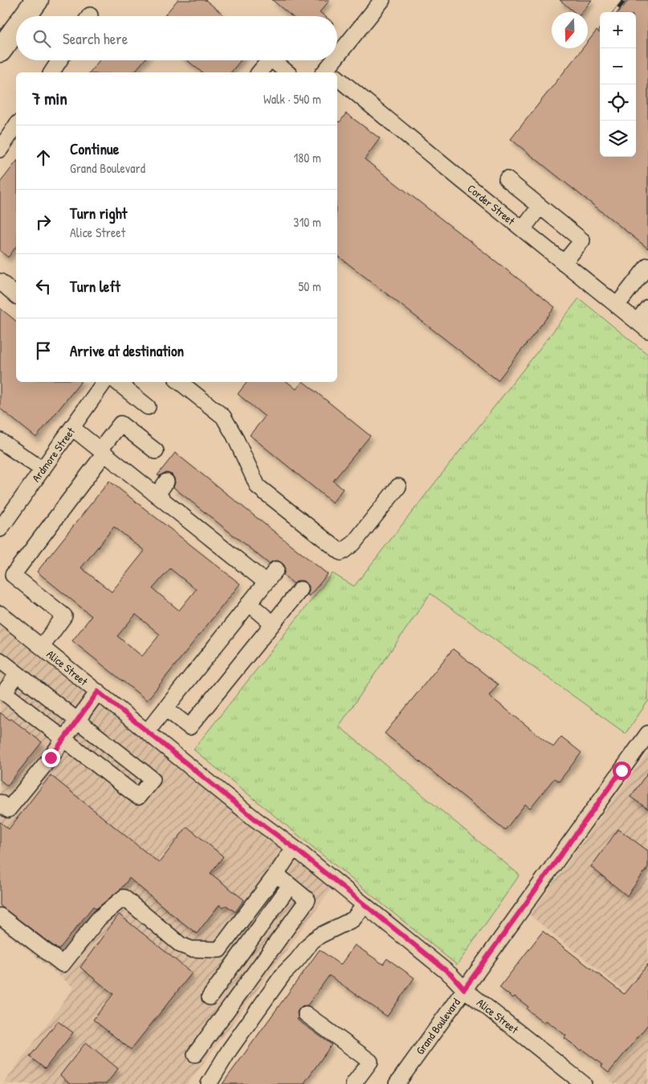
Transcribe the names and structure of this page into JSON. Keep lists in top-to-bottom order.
{
  "streets": {
    "street": [
      "Corder Street",
      "Ardmore Street",
      "Alice Street",
      "Grand Boulevard"
    ]
  },
  "crossings": [
    ["Alice Street", "Grand Boulevard"]
  ],
  "north": "bottom",
  "page": {
    "map_buttons": ["+", "−"],
    "search": "Search here",
    "heading": ["7 min", "Walk · 540 m"],
    "list": [
      ["Continue", "Grand Boulevard", "180 m"],
      ["Turn right", "Alice Street", "310 m"],
      ["Turn left", "50 m"],
      "Arrive at destination"
    ]
  }
}
